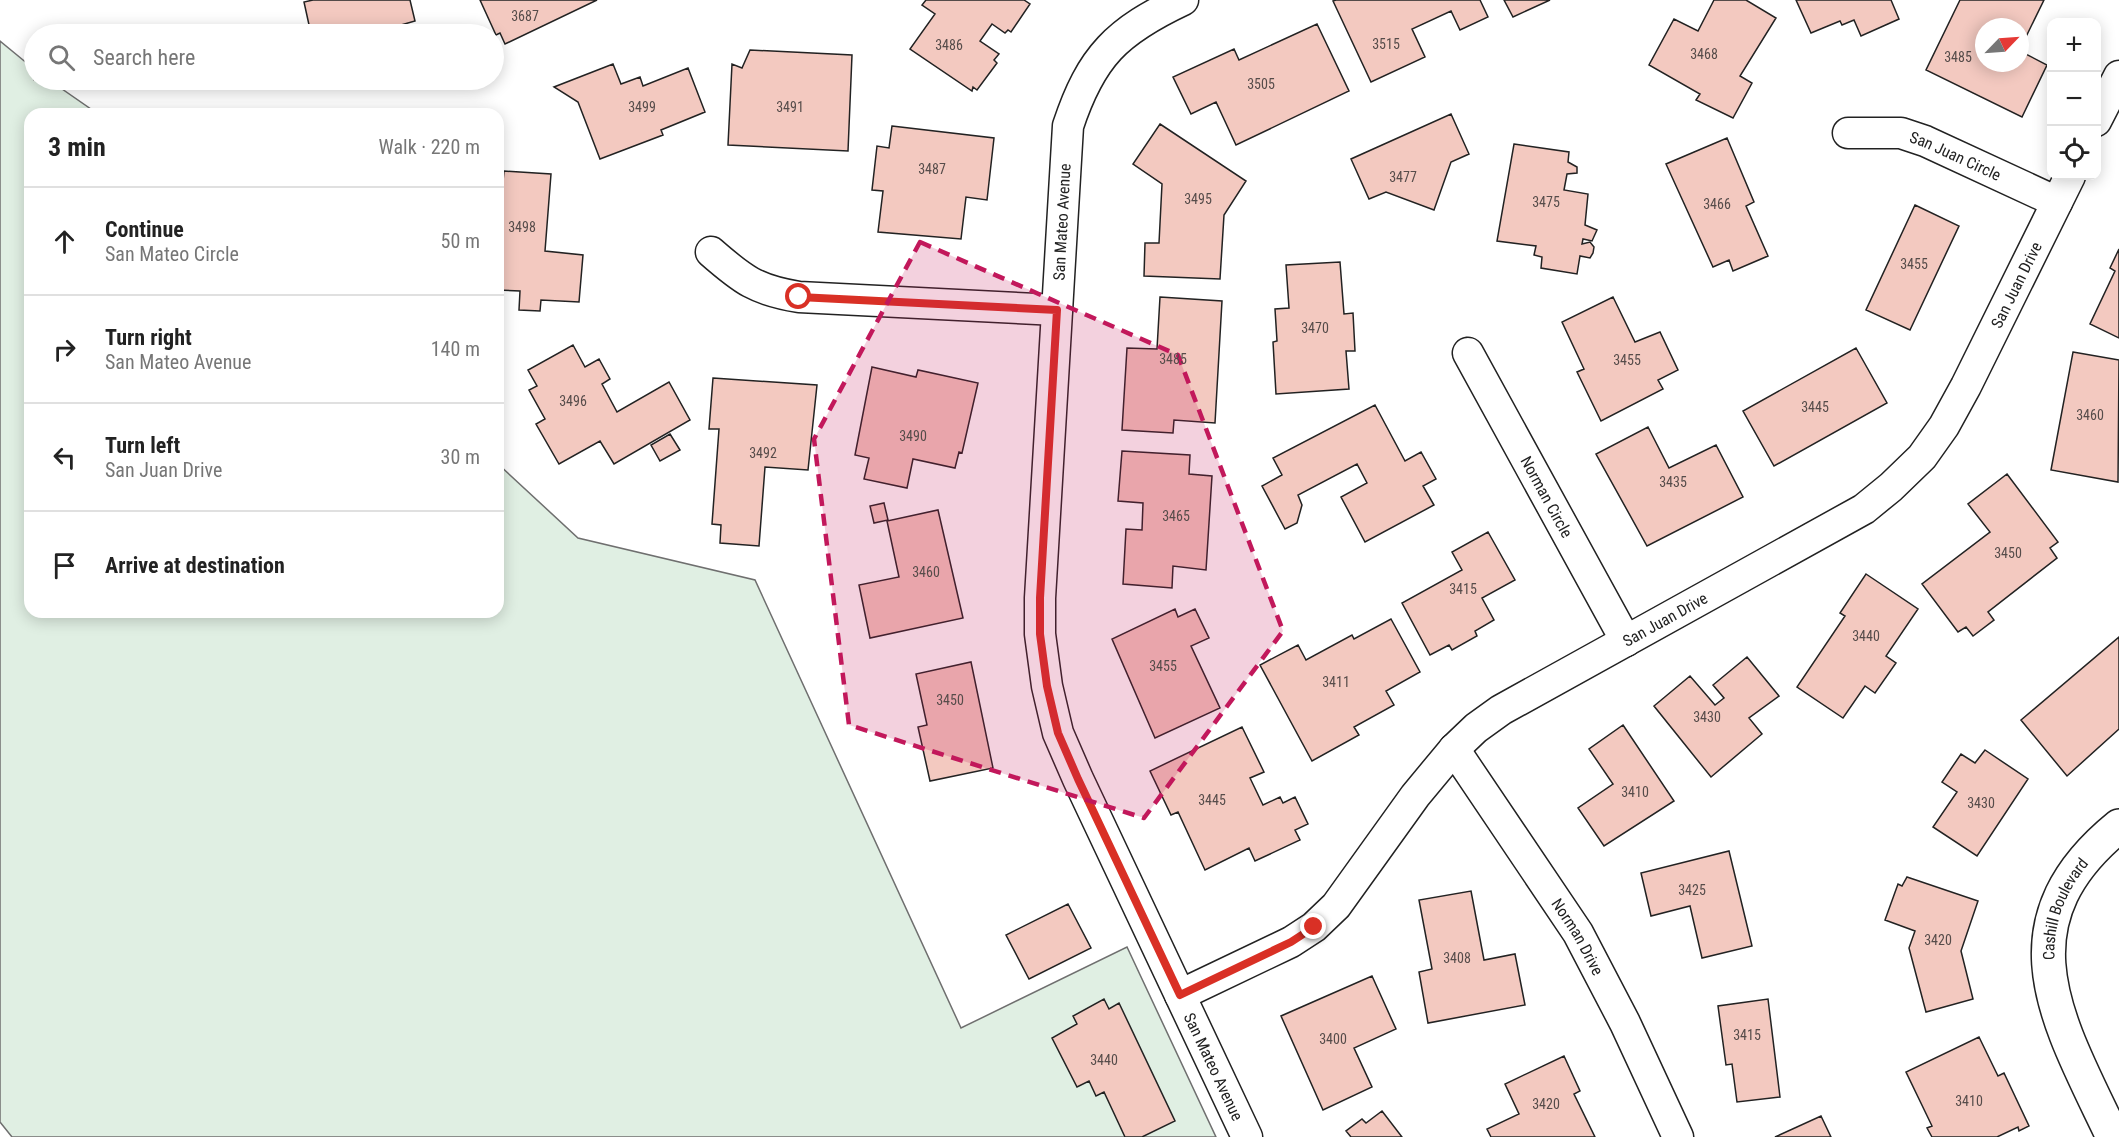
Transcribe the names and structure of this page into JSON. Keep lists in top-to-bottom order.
{
  "streets": {
    "street": [
      "San Juan Circle",
      "San Mateo Avenue",
      "San Juan Drive",
      "Norman Circle",
      "Cashill Boulevard",
      "Norman Drive"
    ]
  },
  "crossings": [
    ["San Juan Circle", "San Juan Drive"],
    ["San Mateo Avenue", "San Juan Drive"],
    ["San Juan Drive", "Norman Circle"],
    ["San Juan Drive", "Norman Drive"]
  ],
  "house_numbers": [
    "3687",
    "3515",
    "3486",
    "3468",
    "3485",
    "3505",
    "3499",
    "3491",
    "3487",
    "3477",
    "3495",
    "3475",
    "3466",
    "3498",
    "3455",
    "3470",
    "3485",
    "3455",
    "3496",
    "3445",
    "3460",
    "3490",
    "3492",
    "3435",
    "3465",
    "3450",
    "3460",
    "3415",
    "3440",
    "3455",
    "3411",
    "3450",
    "3430",
    "3410",
    "3445",
    "3430",
    "3425",
    "3420",
    "3408",
    "3415",
    "3400",
    "3440",
    "3410",
    "3420"
  ],
  "north": "top right",
  "page": {
    "map_buttons": ["+", "−"],
    "search": "Search here",
    "heading": ["3 min", "Walk · 220 m"],
    "list": [
      ["Continue", "San Mateo Circle", "50 m"],
      ["Turn right", "San Mateo Avenue", "140 m"],
      ["Turn left", "San Juan Drive", "30 m"],
      "Arrive at destination"
    ]
  }
}
